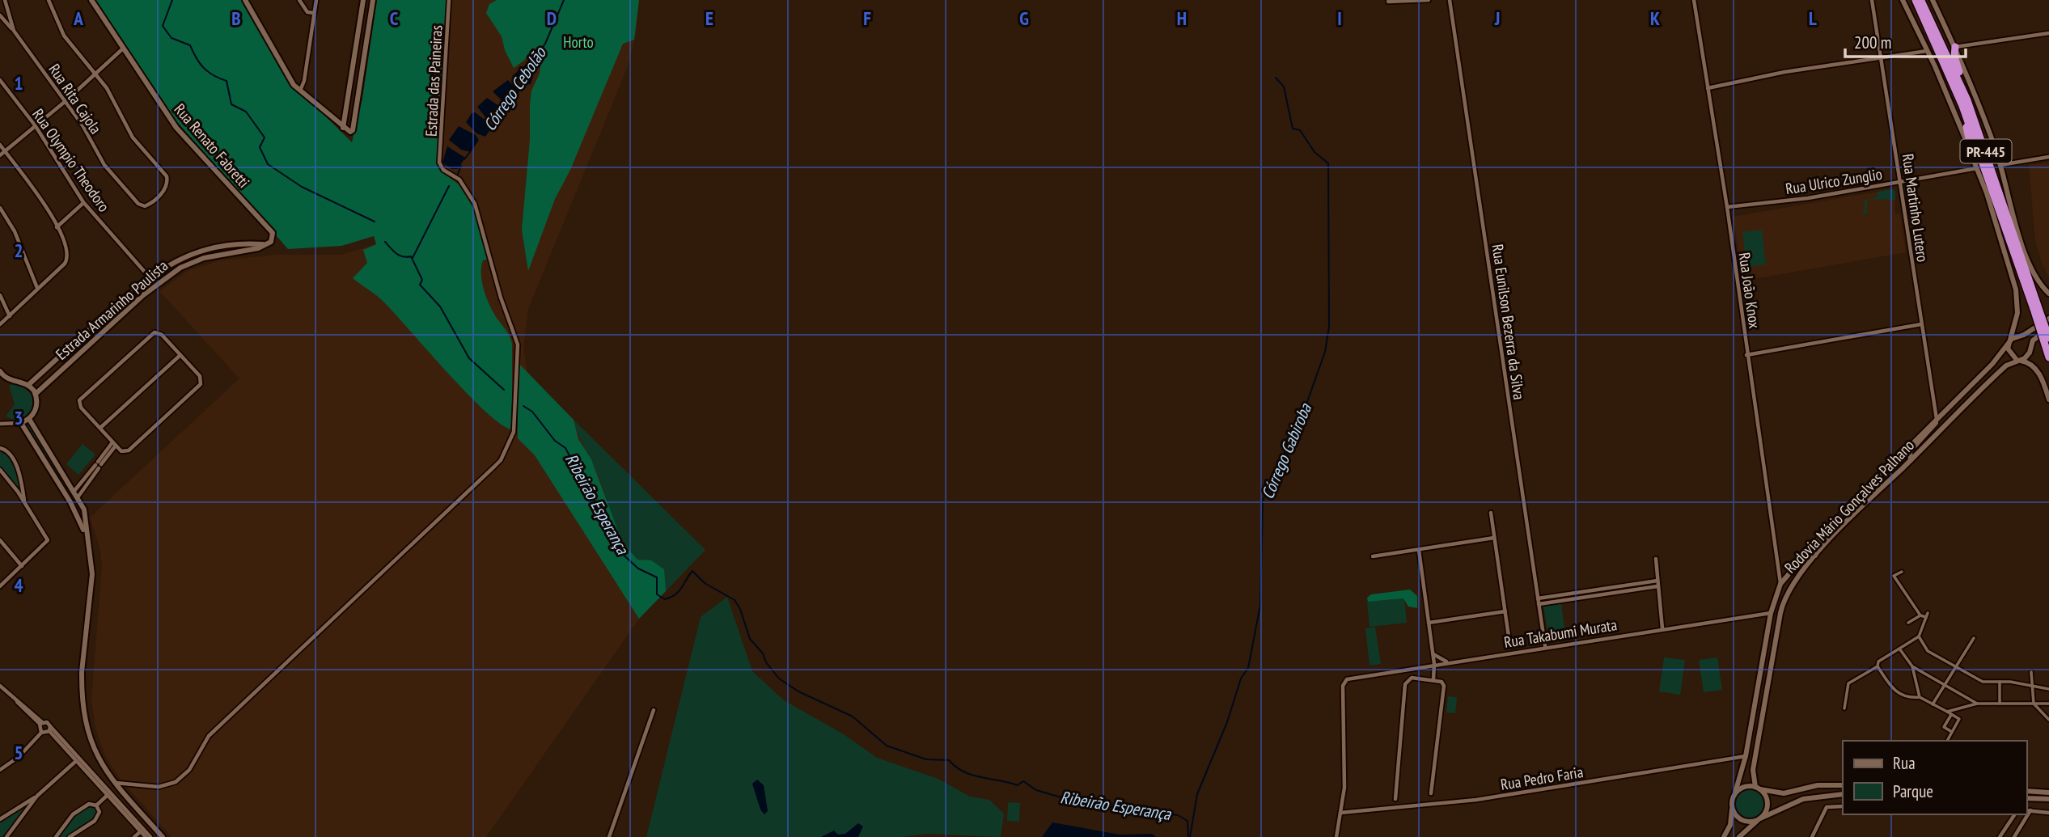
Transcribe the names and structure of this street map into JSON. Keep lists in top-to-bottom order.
{
  "streets": {
    "highway": ["PR-445"],
    "street": [
      "Estrada das Paineiras",
      "Rua Rita Cajola",
      "Rua Renato Fabretti",
      "Rua Olympio Theodoro",
      "Rua Ulrico Zunglio",
      "Rua Martinho Lutero",
      "Rua João Knox",
      "Estrada Armarinho Paulista",
      "Rua Eunilson Bezerra da Silva",
      "Rodovia Mário Gonçalves Palhano",
      "Rua Takabumi Murata",
      "Rua Pedro Faria"
    ]
  },
  "crossings": [
    ["Rua Renato Fabretti", "Estrada Armarinho Paulista"],
    ["Rua Olympio Theodoro", "Estrada Armarinho Paulista"],
    ["Rua Ulrico Zunglio", "Rua Martinho Lutero"],
    ["Rua Ulrico Zunglio", "Rua João Knox"],
    ["Rua Martinho Lutero", "Rodovia Mário Gonçalves Palhano"],
    ["Rua João Knox", "Rodovia Mário Gonçalves Palhano"],
    ["Rua Eunilson Bezerra da Silva", "Rua Takabumi Murata"],
    ["Rodovia Mário Gonçalves Palhano", "Rua Takabumi Murata"],
    ["Rodovia Mário Gonçalves Palhano", "Rua Pedro Faria"],
    ["Rua Takabumi Murata", "Rua Pedro Faria"]
  ],
  "water": ["Córrego Cebolão", "Córrego Gabiroba", "Ribeirão Esperança"],
  "parks": ["Horto"],
  "legend": ["Rua", "Parque"],
  "scale_bar": "200 m",
  "grid": {
    "columns": [
      "A",
      "B",
      "C",
      "D",
      "E",
      "F",
      "G",
      "H",
      "I",
      "J",
      "K",
      "L"
    ],
    "rows": [
      "1",
      "2",
      "3",
      "4",
      "5"
    ]
  }
}
